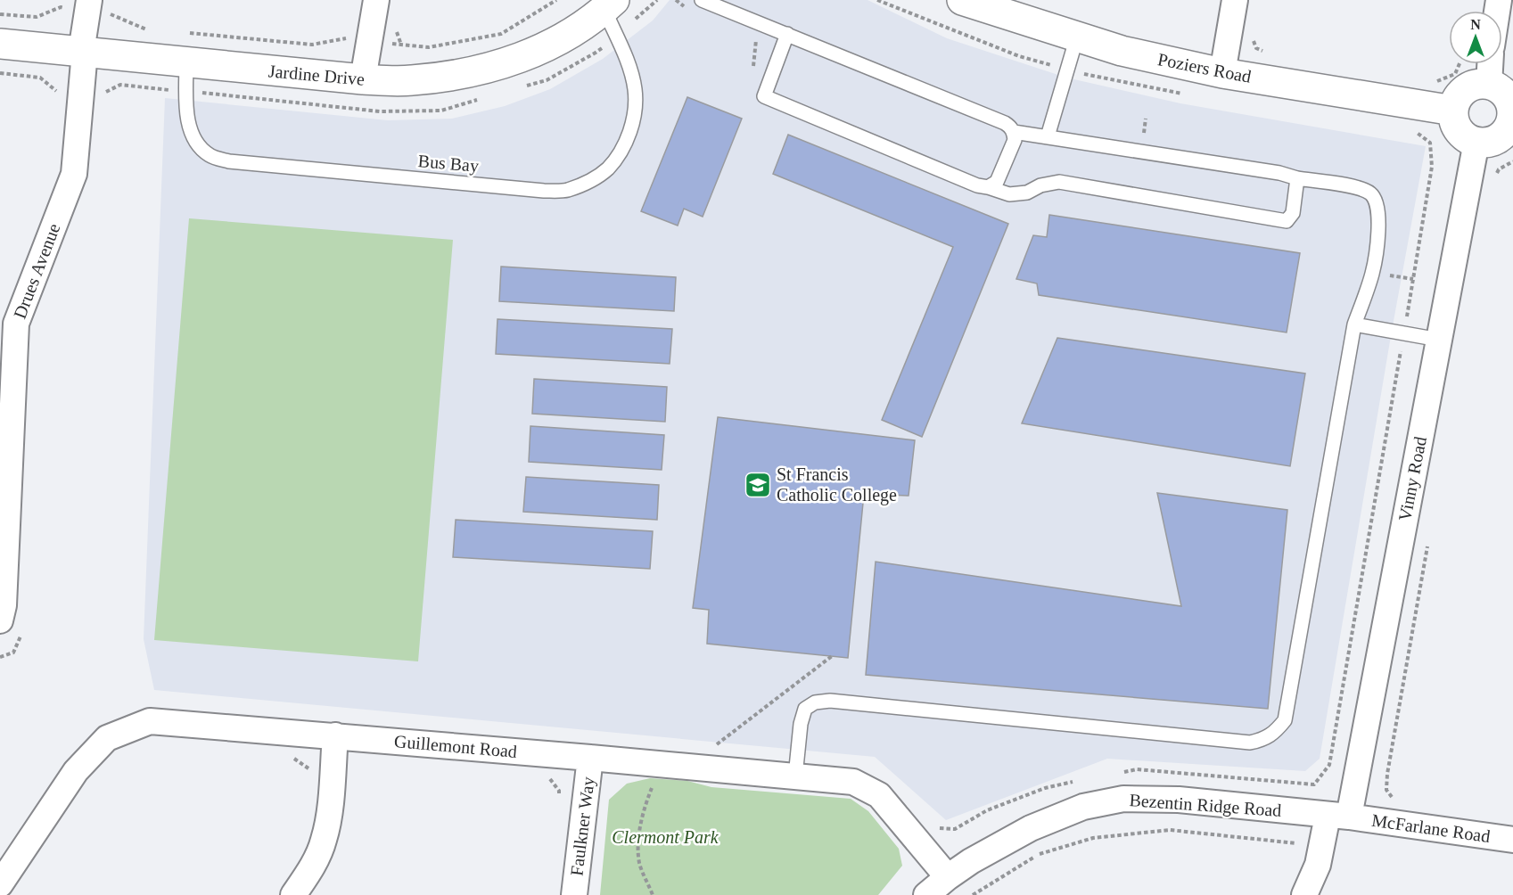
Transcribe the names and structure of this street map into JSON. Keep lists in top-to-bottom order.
{
  "streets": {
    "street": [
      "Poziers Road",
      "Jardine Drive",
      "Drues Avenue",
      "Vinny Road",
      "Guillemont Road",
      "Bezentin Ridge Road",
      "Faulkner Way",
      "McFarlane Road"
    ],
    "lane": ["Bus Bay"]
  },
  "crossings": [
    ["Poziers Road", "Vinny Road"],
    ["Jardine Drive", "Bus Bay"],
    ["Jardine Drive", "Drues Avenue"],
    ["Vinny Road", "Bezentin Ridge Road"],
    ["Vinny Road", "McFarlane Road"],
    ["Guillemont Road", "Bezentin Ridge Road"],
    ["Guillemont Road", "Faulkner Way"],
    ["Bezentin Ridge Road", "McFarlane Road"]
  ],
  "parks": ["Clermont Park"],
  "places": {
    "school or university": ["St Francis Catholic College"]
  },
  "north": "top"
}
